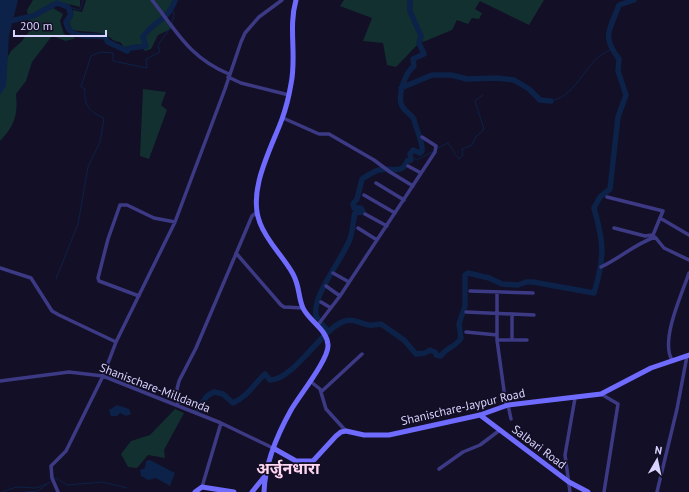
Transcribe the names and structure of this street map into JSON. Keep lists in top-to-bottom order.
{
  "streets": {
    "street": ["Shanischare-Milldanda", "Shanischare-Jaypur Road", "Salbari Road"]
  },
  "crossings": [
    ["Shanischare-Jaypur Road", "Salbari Road"]
  ],
  "districts": ["अर्जुनधारा"],
  "scale_bar": "200 m",
  "north": "top"
}
